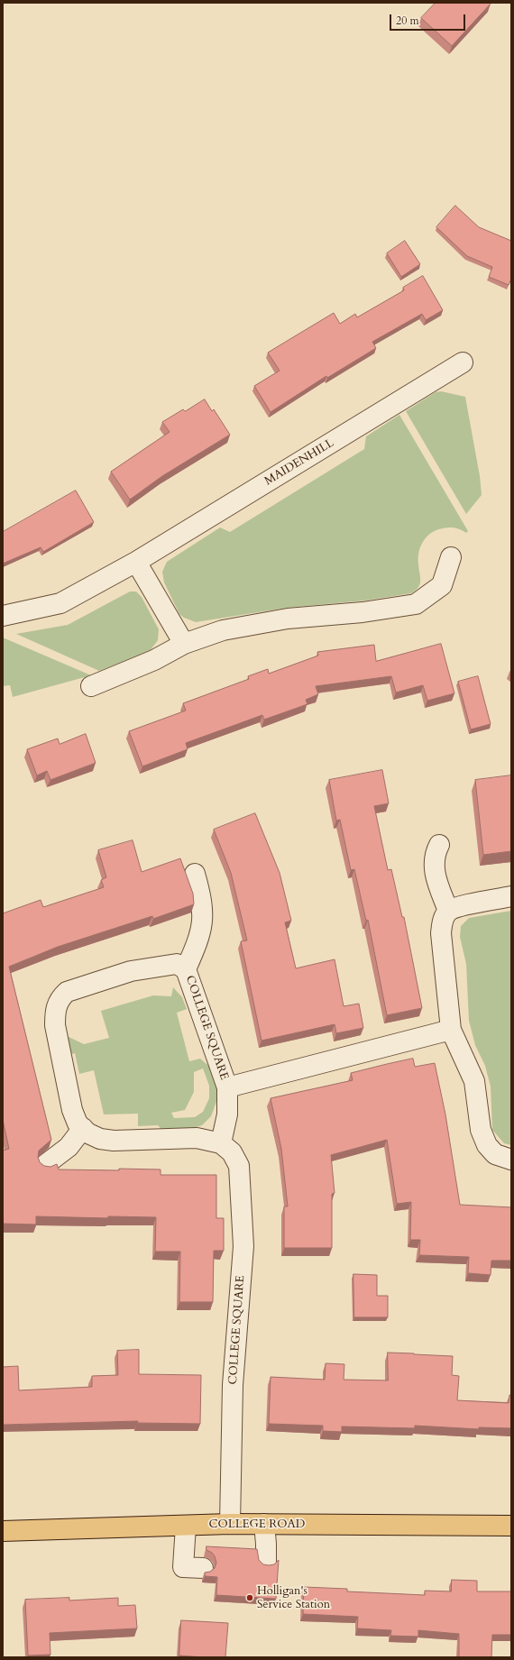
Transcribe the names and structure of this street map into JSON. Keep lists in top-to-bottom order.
{
  "streets": {
    "main road": ["COLLEGE ROAD"],
    "street": ["MAIDENHILL", "COLLEGE SQUARE"]
  },
  "crossings": [
    ["COLLEGE SQUARE", "COLLEGE ROAD"]
  ],
  "places": ["Holligan's Service Station"],
  "scale_bar": "20 m"
}
